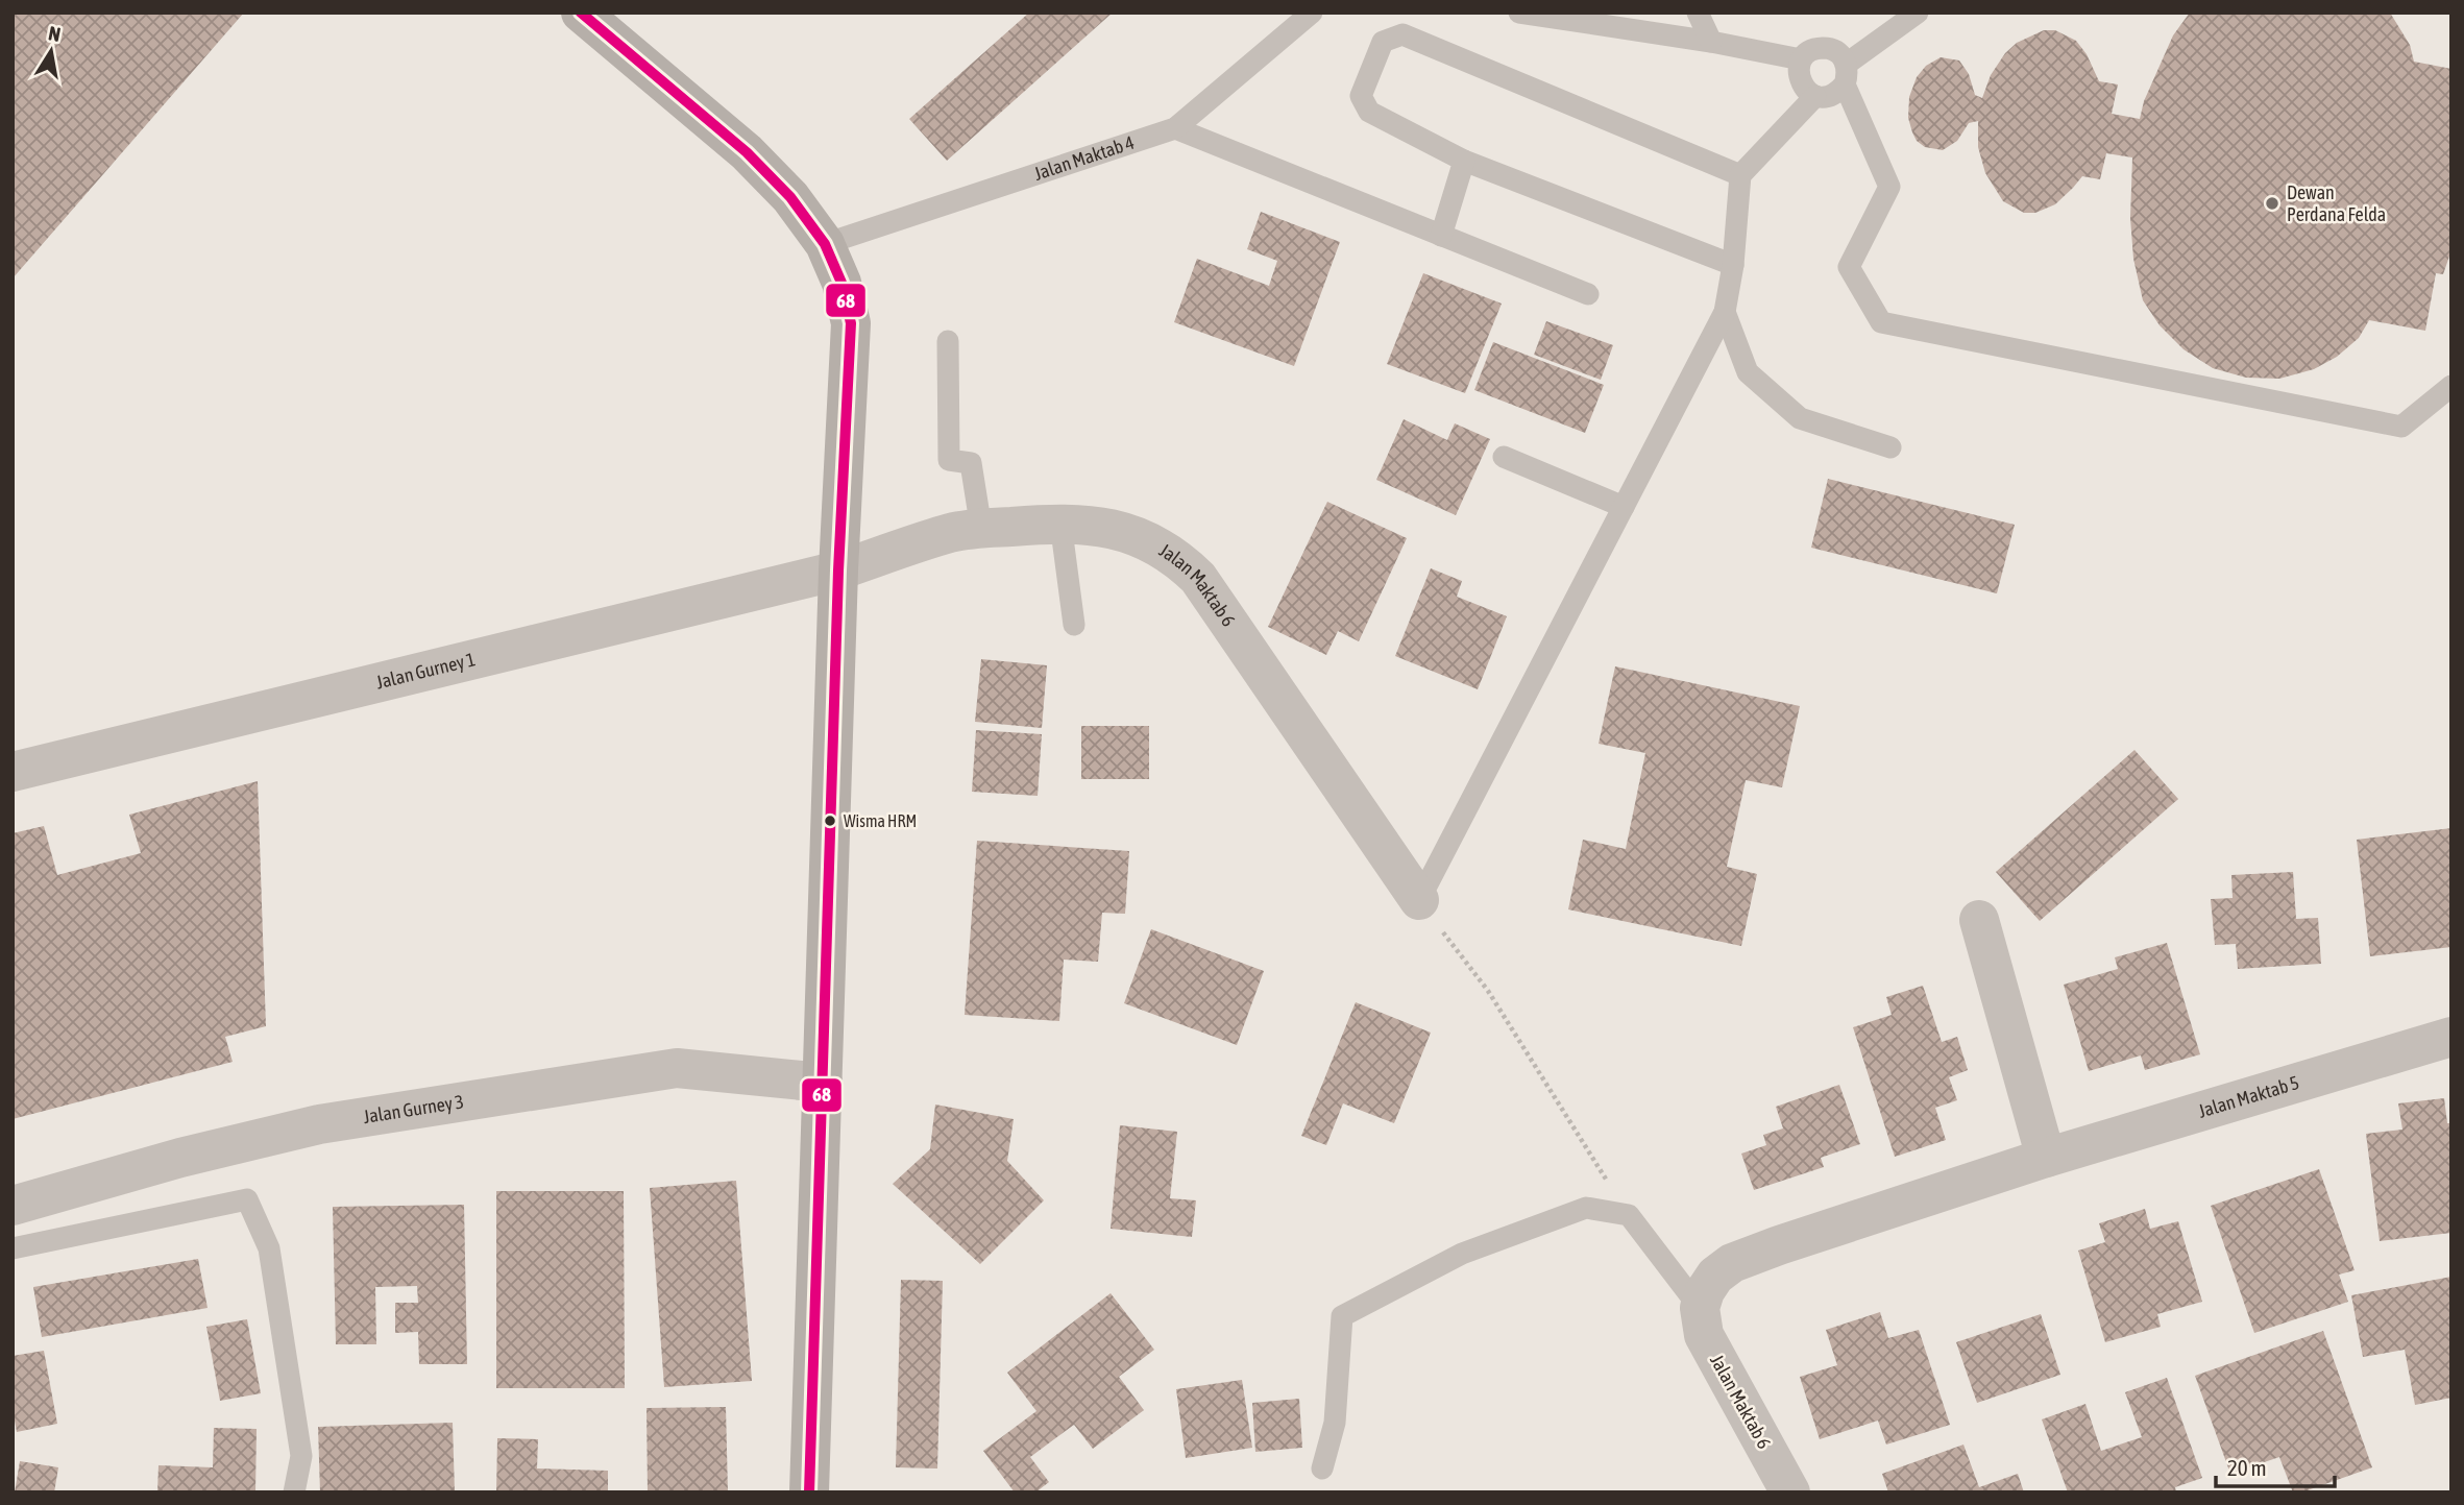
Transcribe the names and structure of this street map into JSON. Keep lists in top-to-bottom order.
{
  "streets": {
    "street": [
      "Jalan Maktab 6",
      "Jalan Gurney 1",
      "Jalan Maktab 5",
      "Jalan Gurney 3"
    ],
    "lane": ["Jalan Maktab 4"]
  },
  "crossings": [
    ["Jalan Maktab 6", "Jalan Gurney 1"],
    ["Jalan Maktab 6", "Jalan Maktab 5"]
  ],
  "places": ["Dewan Perdana Felda", "Wisma HRM"],
  "lines": ["transit line 68"],
  "scale_bar": "20 m",
  "north": "top"
}
